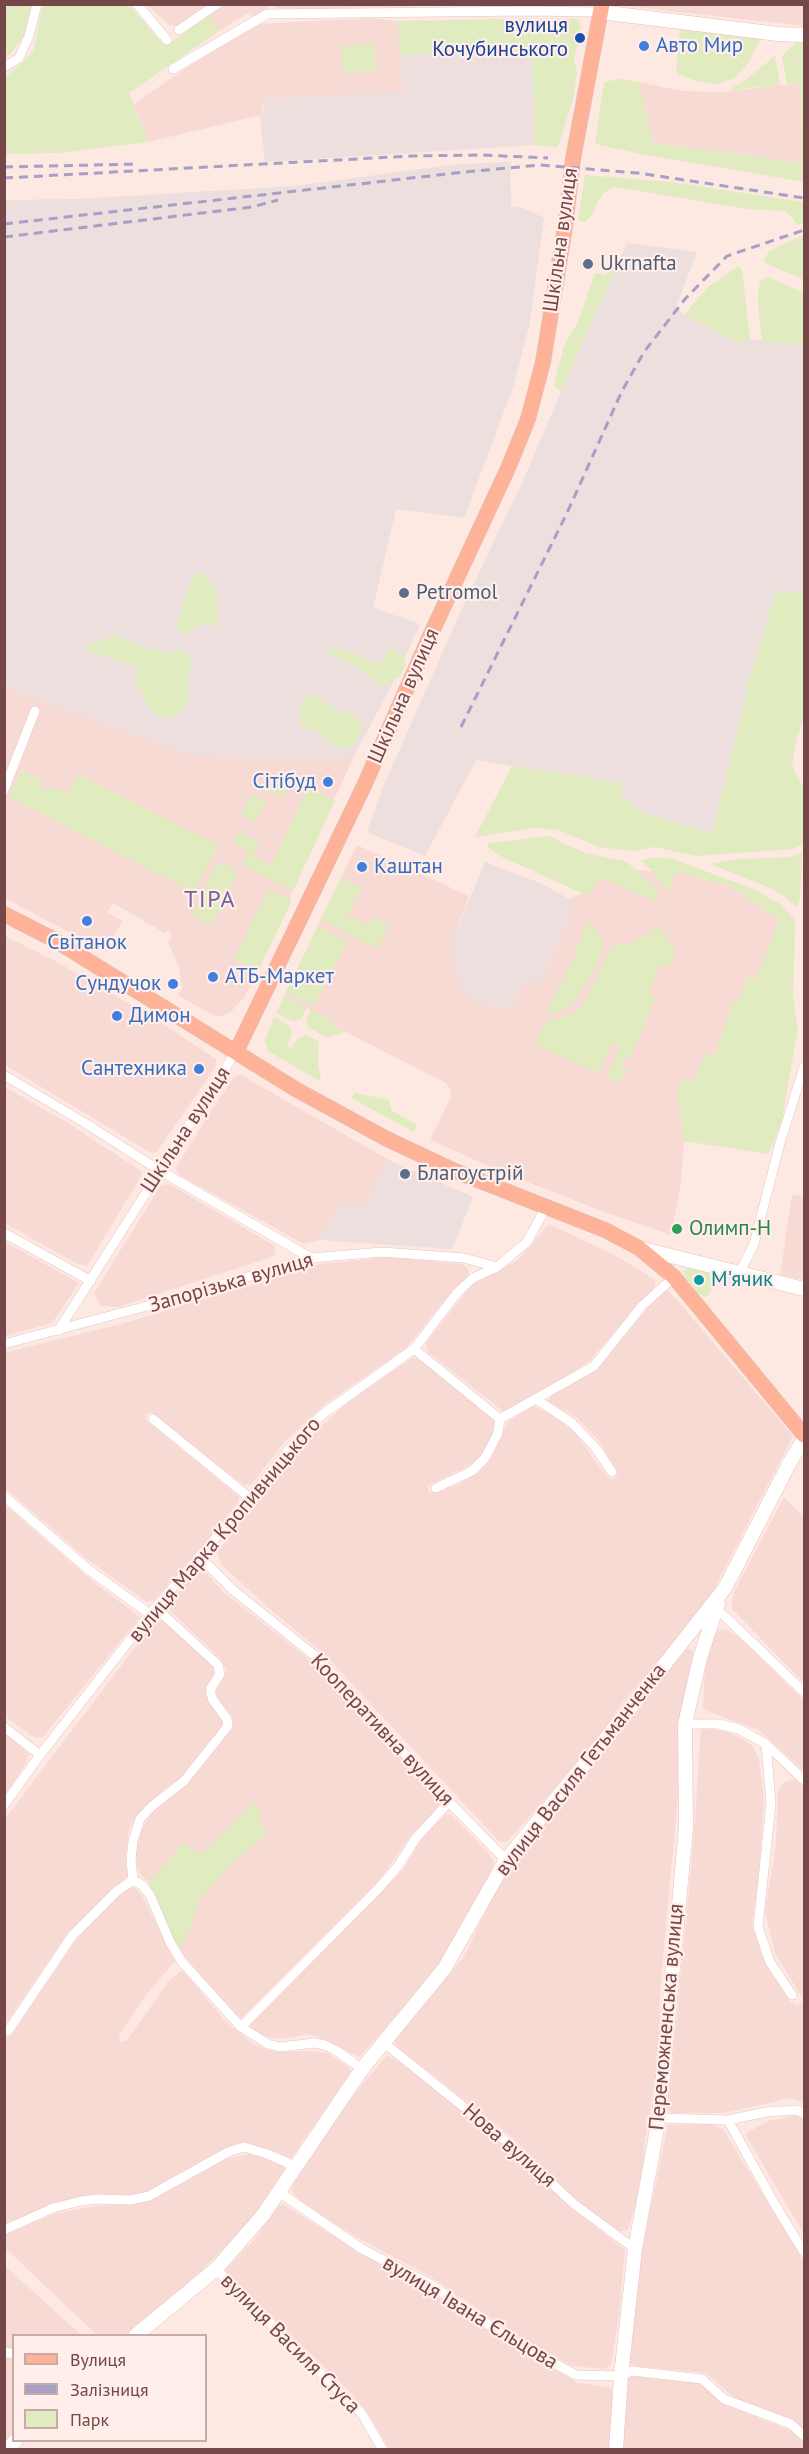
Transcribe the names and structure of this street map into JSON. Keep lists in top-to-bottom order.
{
  "streets": {
    "main road": ["Шкільна вулиця"],
    "street": [
      "Запорізька вулиця",
      "вулиця Марка Кропивницького",
      "Кооперативна вулиця",
      "вулиця Василя Гетьманченка",
      "Переможненська вулиця",
      "Нова вулиця",
      "вулиця Івана Єльцова",
      "вулиця Василя Стуса"
    ]
  },
  "crossings": [
    ["Шкільна вулиця", "Запорізька вулиця"],
    ["Запорізька вулиця", "вулиця Марка Кропивницького"],
    ["вулиця Марка Кропивницького", "Кооперативна вулиця"],
    ["Кооперативна вулиця", "вулиця Василя Гетьманченка"],
    ["вулиця Василя Гетьманченка", "Переможненська вулиця"],
    ["вулиця Василя Гетьманченка", "Нова вулиця"],
    ["вулиця Василя Гетьманченка", "вулиця Івана Єльцова"],
    ["вулиця Василя Гетьманченка", "вулиця Василя Стуса"],
    ["Переможненська вулиця", "Нова вулиця"],
    ["Переможненська вулиця", "вулиця Івана Єльцова"]
  ],
  "districts": ["ТІРА"],
  "places": [
    "вулиця Кочубинського",
    "Авто Мир",
    "Ukrnafta",
    "Petromol",
    "Сітібуд",
    "Каштан",
    "Світанок",
    "АТБ-Маркет",
    "Сундучок",
    "Димон",
    "Сантехника",
    "Благоустрій",
    "Олимп-Н",
    "М'ячик"
  ],
  "legend": ["Вулиця", "Залізниця", "Парк"]
}
